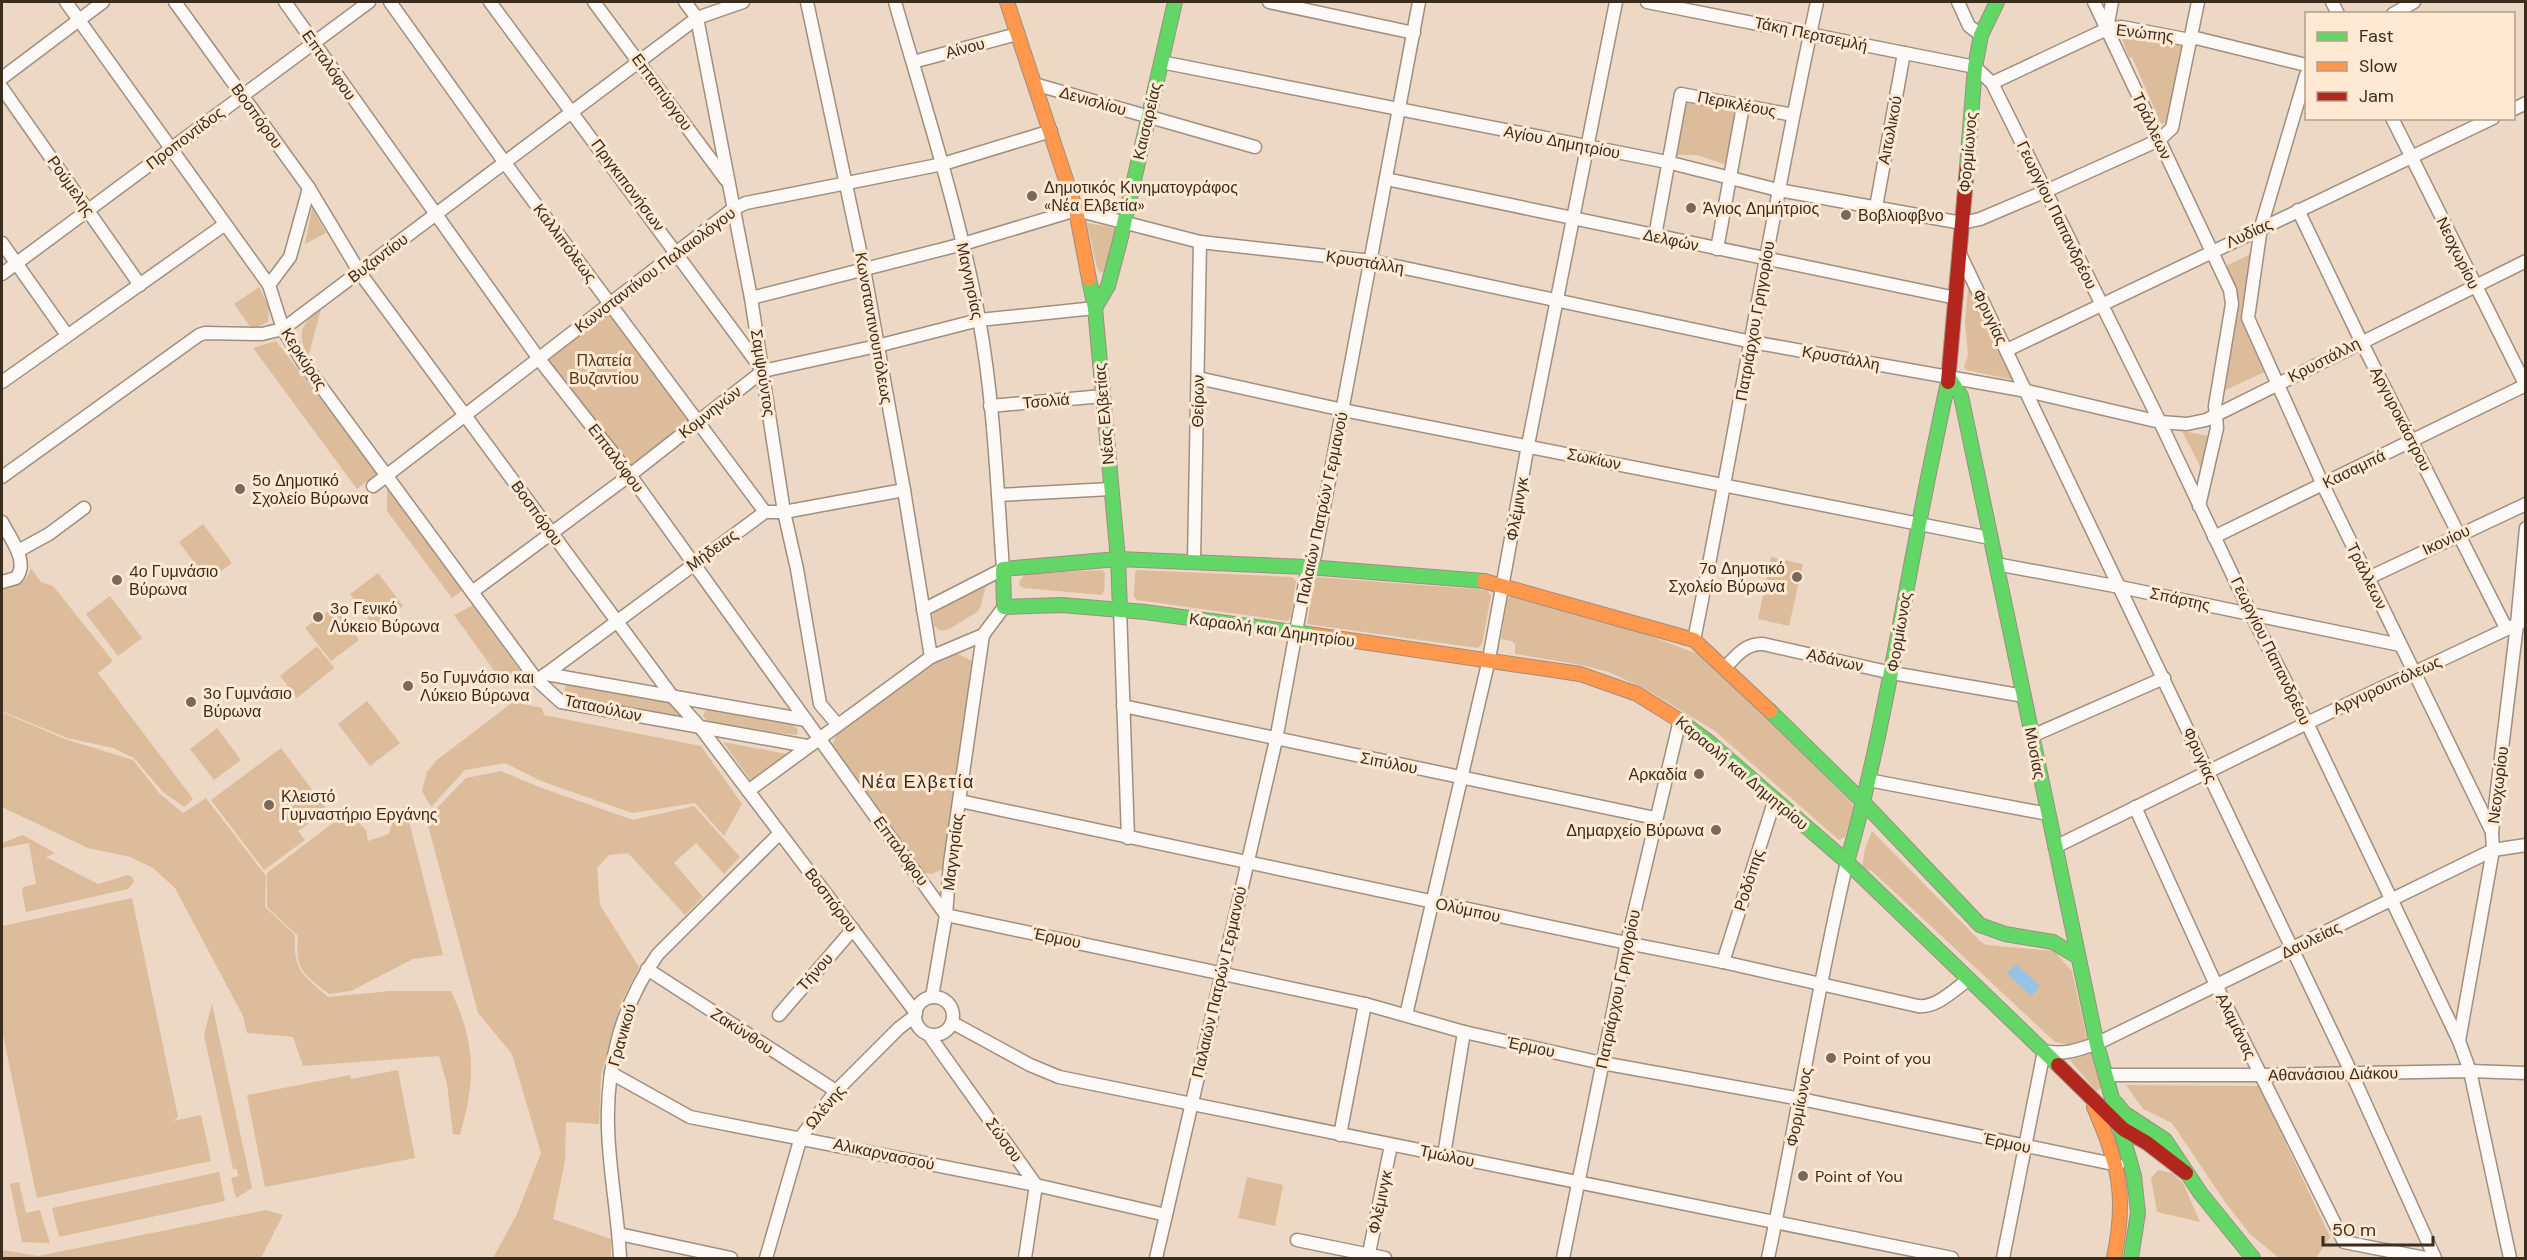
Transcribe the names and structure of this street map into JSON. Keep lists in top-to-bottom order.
{
  "streets": {
    "street": [
      "Ενώπης",
      "Τάκη Περτσεμλή",
      "Αίνου",
      "Επταλόφου",
      "Επταπύργου",
      "Δενισλίου",
      "Περικλέους",
      "Βοσπόρου",
      "Καισαρείας",
      "Τράλλεων",
      "Αιτωλικού",
      "Προποντίδος",
      "Αγίου Δημητρίου",
      "Φορμίωνος",
      "Πριγκιπονήσων",
      "Ρούμελης",
      "Γεωργίου Παπανδρέου",
      "Λυδίας",
      "Δελφών",
      "Καλλιπόλεως",
      "Νεοχωρίου",
      "Βυζαντίου",
      "Κρυστάλλη",
      "Κωνσταντίνου Παλαιολόγου",
      "Μαγνησίας",
      "Φρυγίας",
      "Πατριάρχου Γρηγορίου",
      "Κωνσταντινουπόλεως",
      "Κερκύρας",
      "Σαμψούντος",
      "Τσολιά",
      "Θείρων",
      "Κομνηνών",
      "Νέας Ελβετίας",
      "Αργυροκάστρου",
      "Σωκίων",
      "Κασαμπά",
      "Παλαιών Πατρών Γερμανού",
      "Φλέμινγκ",
      "Ικονίου",
      "Μήδειας",
      "Σπάρτης",
      "Καραολή και Δημητρίου",
      "Αδάνων",
      "Αργυρουπόλεως",
      "Ταταούλων",
      "Μυσίας",
      "Σιπύλου",
      "Ροδόπης",
      "Ολύμπου",
      "Έρμου",
      "Δαυλείας",
      "Τήνου",
      "Αλαμάνας",
      "Ζακύνθου",
      "Γρανικού",
      "Αθανάσιου Διάκου",
      "Ωλένης",
      "Σώσου",
      "Αλικαρνασσού",
      "Τμώλου"
    ]
  },
  "crossings": [
    ["Ενώπης", "Τράλλεων"],
    ["Ενώπης", "Γεωργίου Παπανδρέου"],
    ["Τάκη Περτσεμλή", "Αιτωλικού"],
    ["Τάκη Περτσεμλή", "Φορμίωνος"],
    ["Τάκη Περτσεμλή", "Γεωργίου Παπανδρέου"],
    ["Τάκη Περτσεμλή", "Πατριάρχου Γρηγορίου"],
    ["Αίνου", "Μαγνησίας"],
    ["Αίνου", "Νέας Ελβετίας"],
    ["Επταλόφου", "Προποντίδος"],
    ["Επταλόφου", "Βυζαντίου"],
    ["Επταλόφου", "Κωνσταντίνου Παλαιολόγου"],
    ["Επταλόφου", "Μαγνησίας"],
    ["Επταλόφου", "Κομνηνών"],
    ["Επταλόφου", "Μήδειας"],
    ["Επταλόφου", "Ταταούλων"],
    ["Επταλόφου", "Έρμου"],
    ["Επταπύργου", "Βυζαντίου"],
    ["Επταπύργου", "Σαμψούντος"],
    ["Δενισλίου", "Καισαρείας"],
    ["Δενισλίου", "Νέας Ελβετίας"],
    ["Περικλέους", "Αγίου Δημητρίου"],
    ["Περικλέους", "Πατριάρχου Γρηγορίου"],
    ["Βοσπόρου", "Προποντίδος"],
    ["Βοσπόρου", "Βυζαντίου"],
    ["Βοσπόρου", "Κωνσταντίνου Παλαιολόγου"],
    ["Βοσπόρου", "Μαγνησίας"],
    ["Βοσπόρου", "Κομνηνών"],
    ["Βοσπόρου", "Μήδειας"],
    ["Βοσπόρου", "Ταταούλων"],
    ["Βοσπόρου", "Τήνου"],
    ["Βοσπόρου", "Γρανικού"],
    ["Βοσπόρου", "Ωλένης"],
    ["Βοσπόρου", "Σώσου"],
    ["Βοσπόρου", "Τμώλου"],
    ["Καισαρείας", "Αγίου Δημητρίου"],
    ["Καισαρείας", "Κρυστάλλη"],
    ["Καισαρείας", "Κομνηνών"],
    ["Καισαρείας", "Νέας Ελβετίας"],
    ["Τράλλεων", "Γεωργίου Παπανδρέου"],
    ["Τράλλεων", "Λυδίας"],
    ["Τράλλεων", "Νεοχωρίου"],
    ["Τράλλεων", "Κρυστάλλη"],
    ["Τράλλεων", "Κασαμπά"],
    ["Τράλλεων", "Ικονίου"],
    ["Τράλλεων", "Σπάρτης"],
    ["Τράλλεων", "Αργυρουπόλεως"],
    ["Αιτωλικού", "Αγίου Δημητρίου"],
    ["Προποντίδος", "Ρούμελης"],
    ["Προποντίδος", "Κερκύρας"],
    ["Αγίου Δημητρίου", "Φορμίωνος"],
    ["Αγίου Δημητρίου", "Πατριάρχου Γρηγορίου"],
    ["Αγίου Δημητρίου", "Παλαιών Πατρών Γερμανού"],
    ["Αγίου Δημητρίου", "Φλέμινγκ"],
    ["Φορμίωνος", "Γεωργίου Παπανδρέου"],
    ["Φορμίωνος", "Δελφών"],
    ["Φορμίωνος", "Κρυστάλλη"],
    ["Φορμίωνος", "Φρυγίας"],
    ["Φορμίωνος", "Σωκίων"],
    ["Φορμίωνος", "Καραολή και Δημητρίου"],
    ["Φορμίωνος", "Αδάνων"],
    ["Φορμίωνος", "Μυσίας"],
    ["Φορμίωνος", "Ολύμπου"],
    ["Φορμίωνος", "Έρμου"],
    ["Φορμίωνος", "Τμώλου"],
    ["Πριγκιπονήσων", "Βυζαντίου"],
    ["Πριγκιπονήσων", "Κωνσταντίνου Παλαιολόγου"],
    ["Πριγκιπονήσων", "Σαμψούντος"],
    ["Πριγκιπονήσων", "Κομνηνών"],
    ["Γεωργίου Παπανδρέου", "Λυδίας"],
    ["Γεωργίου Παπανδρέου", "Νεοχωρίου"],
    ["Γεωργίου Παπανδρέου", "Κρυστάλλη"],
    ["Γεωργίου Παπανδρέου", "Κασαμπά"],
    ["Γεωργίου Παπανδρέου", "Σπάρτης"],
    ["Γεωργίου Παπανδρέου", "Αργυρουπόλεως"],
    ["Γεωργίου Παπανδρέου", "Δαυλείας"],
    ["Γεωργίου Παπανδρέου", "Αθανάσιου Διάκου"],
    ["Λυδίας", "Νεοχωρίου"],
    ["Λυδίας", "Φρυγίας"],
    ["Λυδίας", "Αργυροκάστρου"],
    ["Δελφών", "Πατριάρχου Γρηγορίου"],
    ["Δελφών", "Παλαιών Πατρών Γερμανού"],
    ["Δελφών", "Φλέμινγκ"],
    ["Καλλιπόλεως", "Βυζαντίου"],
    ["Καλλιπόλεως", "Κωνσταντίνου Παλαιολόγου"],
    ["Καλλιπόλεως", "Κομνηνών"],
    ["Καλλιπόλεως", "Μήδειας"],
    ["Νεοχωρίου", "Κρυστάλλη"],
    ["Νεοχωρίου", "Αργυροκάστρου"],
    ["Νεοχωρίου", "Κασαμπά"],
    ["Νεοχωρίου", "Αργυρουπόλεως"],
    ["Νεοχωρίου", "Δαυλείας"],
    ["Βυζαντίου", "Κερκύρας"],
    ["Βυζαντίου", "Σαμψούντος"],
    ["Κρυστάλλη", "Φρυγίας"],
    ["Κρυστάλλη", "Πατριάρχου Γρηγορίου"],
    ["Κρυστάλλη", "Θείρων"],
    ["Κρυστάλλη", "Νέας Ελβετίας"],
    ["Κρυστάλλη", "Αργυροκάστρου"],
    ["Κρυστάλλη", "Παλαιών Πατρών Γερμανού"],
    ["Κρυστάλλη", "Φλέμινγκ"],
    ["Κρυστάλλη", "Μυσίας"],
    ["Κωνσταντίνου Παλαιολόγου", "Μαγνησίας"],
    ["Κωνσταντίνου Παλαιολόγου", "Κωνσταντινουπόλεως"],
    ["Κωνσταντίνου Παλαιολόγου", "Κερκύρας"],
    ["Κωνσταντίνου Παλαιολόγου", "Σαμψούντος"],
    ["Κωνσταντίνου Παλαιολόγου", "Νέας Ελβετίας"],
    ["Μαγνησίας", "Τσολιά"],
    ["Μαγνησίας", "Κομνηνών"],
    ["Μαγνησίας", "Ολύμπου"],
    ["Μαγνησίας", "Έρμου"],
    ["Μαγνησίας", "Ωλένης"],
    ["Μαγνησίας", "Σώσου"],
    ["Μαγνησίας", "Τμώλου"],
    ["Φρυγίας", "Σπάρτης"],
    ["Φρυγίας", "Αργυρουπόλεως"],
    ["Φρυγίας", "Δαυλείας"],
    ["Φρυγίας", "Αθανάσιου Διάκου"],
    ["Πατριάρχου Γρηγορίου", "Σωκίων"],
    ["Πατριάρχου Γρηγορίου", "Καραολή και Δημητρίου"],
    ["Πατριάρχου Γρηγορίου", "Σιπύλου"],
    ["Πατριάρχου Γρηγορίου", "Ολύμπου"],
    ["Πατριάρχου Γρηγορίου", "Έρμου"],
    ["Πατριάρχου Γρηγορίου", "Τμώλου"],
    ["Κωνσταντινουπόλεως", "Κομνηνών"],
    ["Κερκύρας", "Κομνηνών"],
    ["Κερκύρας", "Μήδειας"],
    ["Κερκύρας", "Ταταούλων"],
    ["Σαμψούντος", "Κομνηνών"],
    ["Τσολιά", "Νέας Ελβετίας"],
    ["Θείρων", "Σωκίων"],
    ["Κομνηνών", "Νέας Ελβετίας"],
    ["Νέας Ελβετίας", "Καραολή και Δημητρίου"],
    ["Νέας Ελβετίας", "Σιπύλου"],
    ["Νέας Ελβετίας", "Ολύμπου"],
    ["Αργυροκάστρου", "Κασαμπά"],
    ["Αργυροκάστρου", "Ικονίου"],
    ["Αργυροκάστρου", "Αργυρουπόλεως"],
    ["Σωκίων", "Παλαιών Πατρών Γερμανού"],
    ["Σωκίων", "Φλέμινγκ"],
    ["Σωκίων", "Μυσίας"],
    ["Παλαιών Πατρών Γερμανού", "Καραολή και Δημητρίου"],
    ["Παλαιών Πατρών Γερμανού", "Σιπύλου"],
    ["Παλαιών Πατρών Γερμανού", "Ολύμπου"],
    ["Παλαιών Πατρών Γερμανού", "Έρμου"],
    ["Παλαιών Πατρών Γερμανού", "Αλικαρνασσού"],
    ["Παλαιών Πατρών Γερμανού", "Τμώλου"],
    ["Φλέμινγκ", "Καραολή και Δημητρίου"],
    ["Φλέμινγκ", "Σιπύλου"],
    ["Φλέμινγκ", "Ολύμπου"],
    ["Φλέμινγκ", "Έρμου"],
    ["Φλέμινγκ", "Τμώλου"],
    ["Μήδειας", "Ταταούλων"],
    ["Σπάρτης", "Μυσίας"],
    ["Καραολή και Δημητρίου", "Μυσίας"],
    ["Καραολή και Δημητρίου", "Ροδόπης"],
    ["Καραολή και Δημητρίου", "Ολύμπου"],
    ["Καραολή και Δημητρίου", "Δαυλείας"],
    ["Αδάνων", "Μυσίας"],
    ["Αργυρουπόλεως", "Μυσίας"],
    ["Αργυρουπόλεως", "Αλαμάνας"],
    ["Μυσίας", "Δαυλείας"],
    ["Μυσίας", "Αθανάσιου Διάκου"],
    ["Ροδόπης", "Ολύμπου"],
    ["Δαυλείας", "Αλαμάνας"],
    ["Αλαμάνας", "Αθανάσιου Διάκου"],
    ["Ζακύνθου", "Γρανικού"],
    ["Ζακύνθου", "Ωλένης"],
    ["Γρανικού", "Αλικαρνασσού"],
    ["Ωλένης", "Σώσου"],
    ["Ωλένης", "Αλικαρνασσού"],
    ["Ωλένης", "Τμώλου"],
    ["Σώσου", "Αλικαρνασσού"],
    ["Σώσου", "Τμώλου"]
  ],
  "districts": ["Νέα Ελβετία"],
  "parks": ["Πλατεία Βυζαντίου"],
  "places": [
    "Δημοτικός Κινηματογράφος «Νέα Ελβετία»",
    "Άγιος Δημήτριος",
    "Βοβλιοφβνο",
    "5ο Δημοτικό Σχολείο Βύρωνα",
    "7ο Δημοτικό Σχολείο Βύρωνα",
    "4ο Γυμνάσιο Βύρωνα",
    "3o Γενικό Λύκειο Βύρωνα",
    "5ο Γυμνάσιο και Λύκειο Βύρωνα",
    "3ο Γυμνάσιο Βύρωνα",
    "Αρκαδία",
    "Κλειστό Γυμναστήριο Εργάνης",
    "Δημαρχείο Βύρωνα",
    "Point of you",
    "Point of You"
  ],
  "legend": ["Fast", "Slow", "Jam"],
  "scale_bar": "50 m"
}
